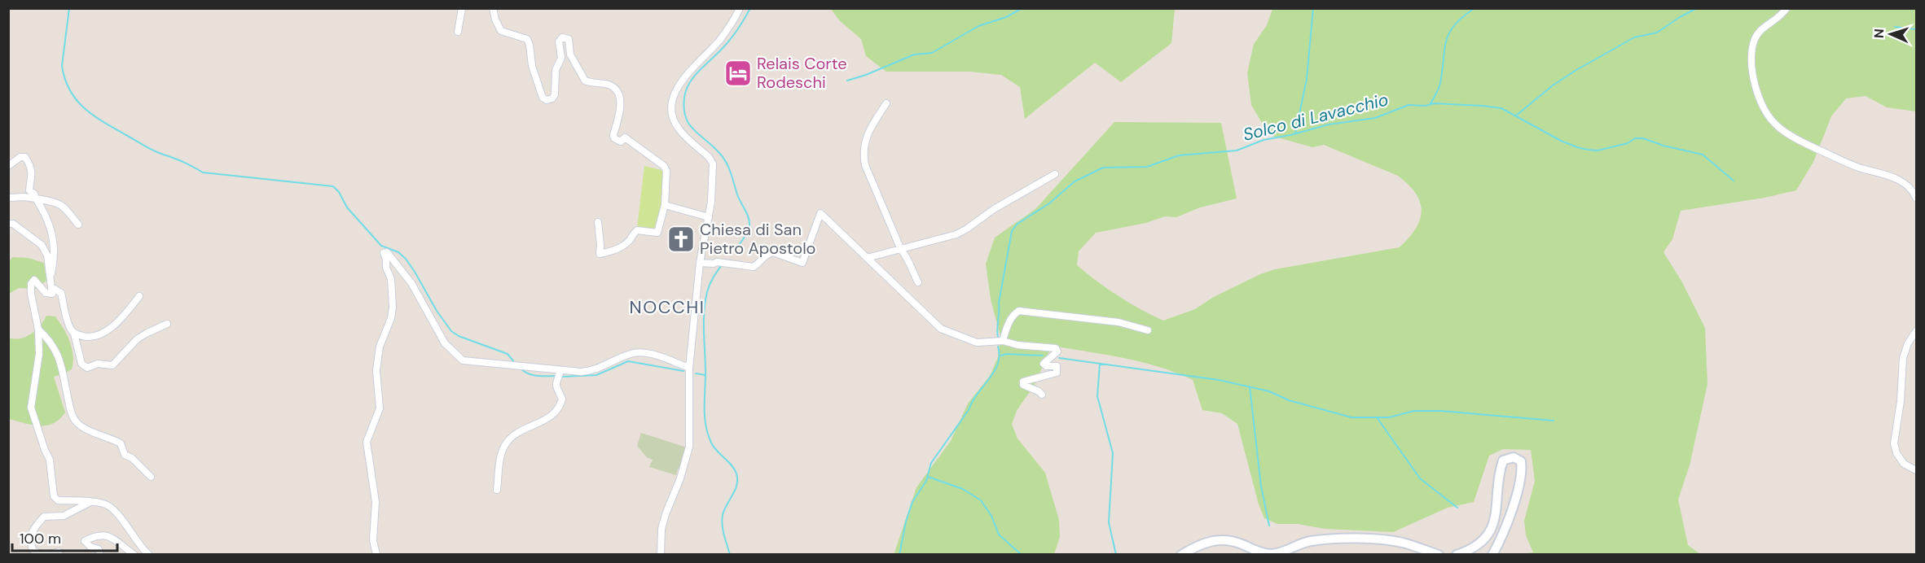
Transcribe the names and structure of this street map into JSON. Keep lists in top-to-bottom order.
{
  "districts": ["NOCCHI"],
  "water": ["Solco di Lavacchio"],
  "places": {
    "hotel": ["Relais Corte Rodeschi"],
    "church": ["Chiesa di San Pietro Apostolo"]
  },
  "scale_bar": "100 m",
  "north": "left"
}
